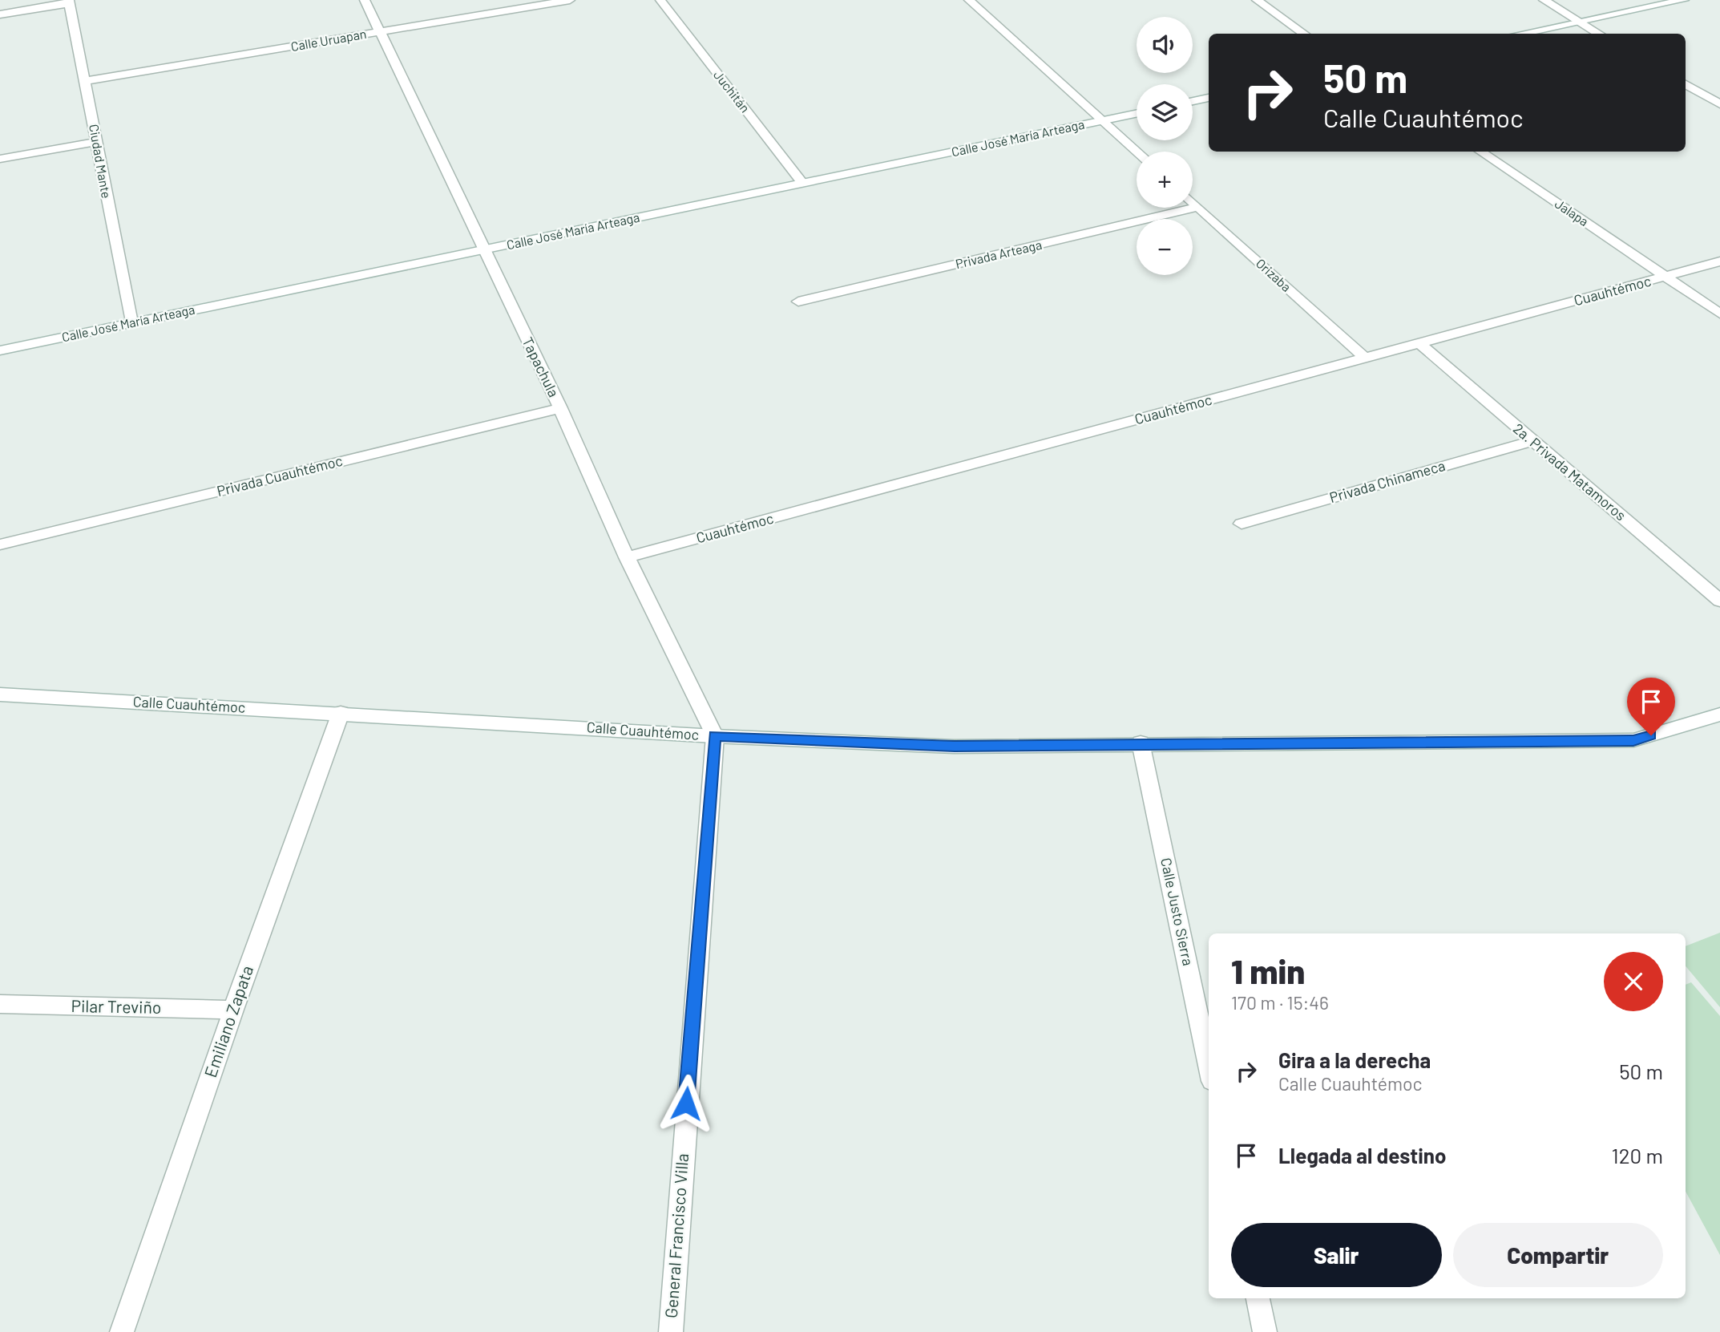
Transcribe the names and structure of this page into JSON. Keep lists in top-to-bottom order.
{
  "streets": {
    "street": [
      "Calle Uruapan",
      "Juchitán",
      "Calle José María Arteaga",
      "Ciudad Mante",
      "Jalapa",
      "Privada Arteaga",
      "Orizaba",
      "Cuauhtémoc",
      "Tapachula",
      "2a. Privada Matamoros",
      "Privada Cuauhtémoc",
      "Privada Chinameca",
      "Calle Cuauhtémoc",
      "Calle Justo Sierra",
      "Pilar Treviño",
      "Emiliano Zapata",
      "General Francisco Villa"
    ]
  },
  "crossings": [
    ["Calle Uruapan", "Ciudad Mante"],
    ["Calle Uruapan", "Tapachula"],
    ["Juchitán", "Calle José María Arteaga"],
    ["Calle José María Arteaga", "Ciudad Mante"],
    ["Calle José María Arteaga", "Tapachula"],
    ["Jalapa", "Cuauhtémoc"],
    ["Privada Arteaga", "Orizaba"],
    ["Orizaba", "Cuauhtémoc"],
    ["Cuauhtémoc", "Tapachula"],
    ["Cuauhtémoc", "2a. Privada Matamoros"],
    ["Tapachula", "Privada Cuauhtémoc"],
    ["Tapachula", "Calle Cuauhtémoc"],
    ["Tapachula", "General Francisco Villa"],
    ["2a. Privada Matamoros", "Privada Chinameca"],
    ["Calle Cuauhtémoc", "Calle Justo Sierra"],
    ["Calle Cuauhtémoc", "Emiliano Zapata"],
    ["Calle Cuauhtémoc", "General Francisco Villa"],
    ["Pilar Treviño", "Emiliano Zapata"]
  ],
  "page": {
    "map_buttons": ["+", "−"],
    "turn": ["50 m", "Calle Cuauhtémoc"],
    "heading": ["1 min", "170 m · 15:46"],
    "list": [
      {
        "name": "Gira a la derecha",
        "note": "Calle Cuauhtémoc",
        "value": "50 m"
      },
      {
        "name": "Llegada al destino",
        "value": "120 m"
      }
    ],
    "buttons": ["Salir", "Compartir"]
  }
}
